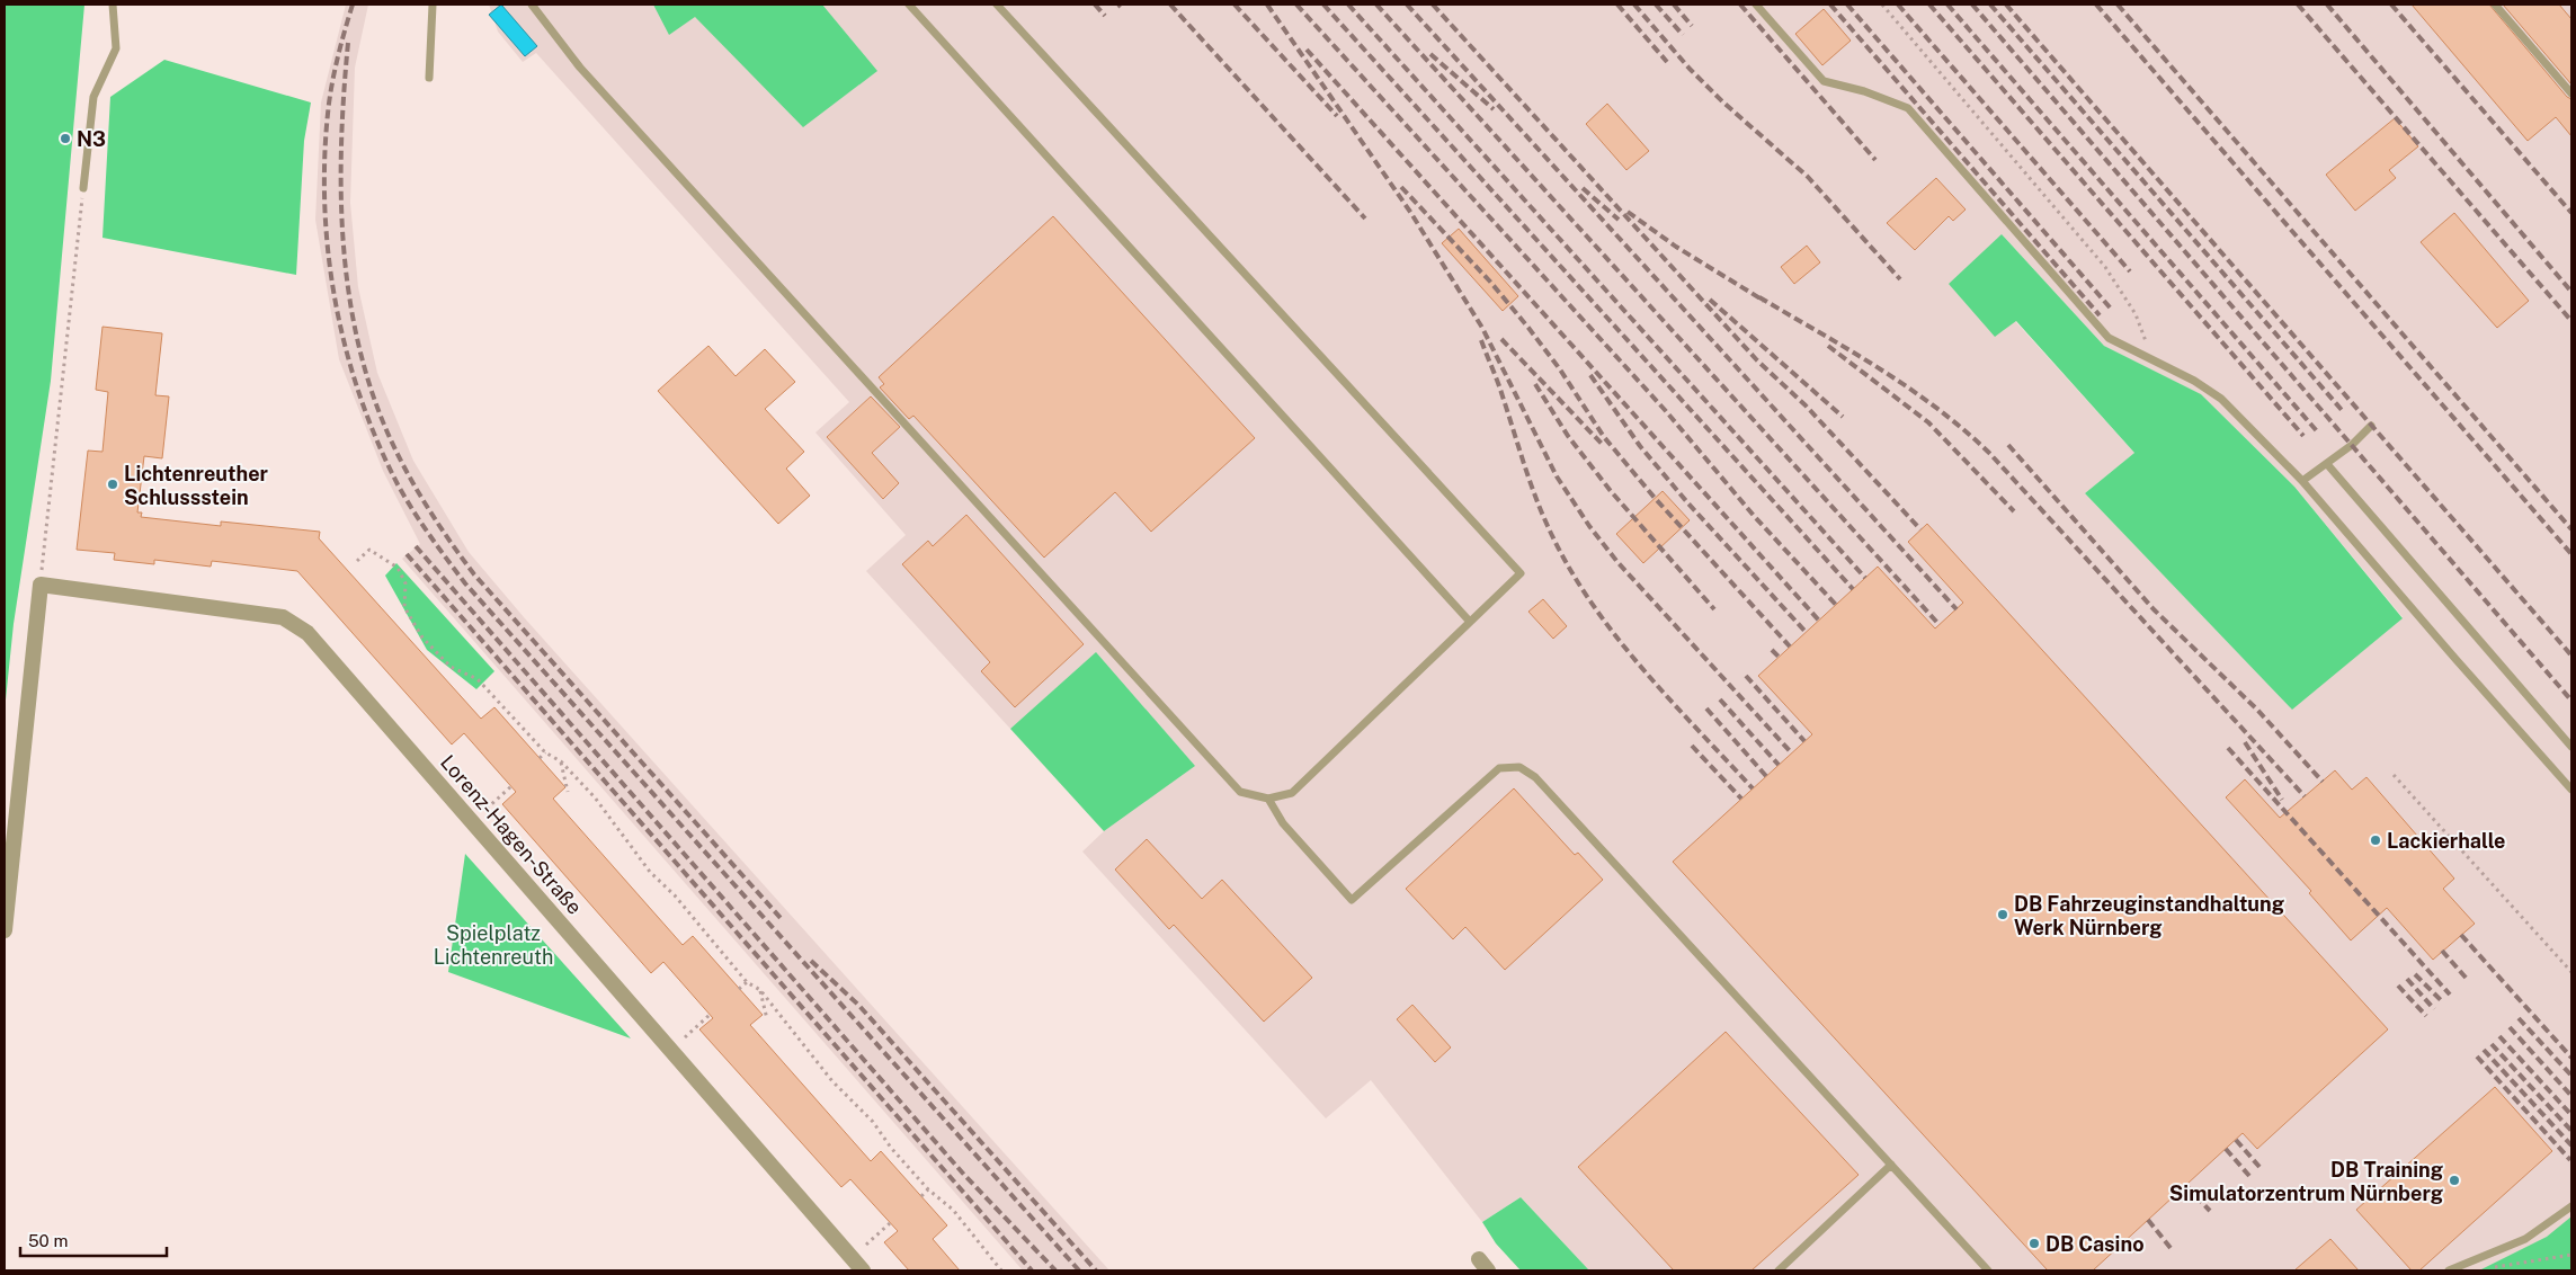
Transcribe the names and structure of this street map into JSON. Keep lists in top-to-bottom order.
{
  "streets": {
    "street": ["Lorenz-Hagen-Straße"]
  },
  "parks": ["Spielplatz Lichtenreuth"],
  "places": [
    "N3",
    "Lichtenreuther Schlussstein",
    "Lackierhalle",
    "DB Fahrzeuginstandhaltung Werk Nürnberg",
    "DB Training Simulatorzentrum Nürnberg",
    "DB Casino"
  ],
  "scale_bar": "50 m"
}
